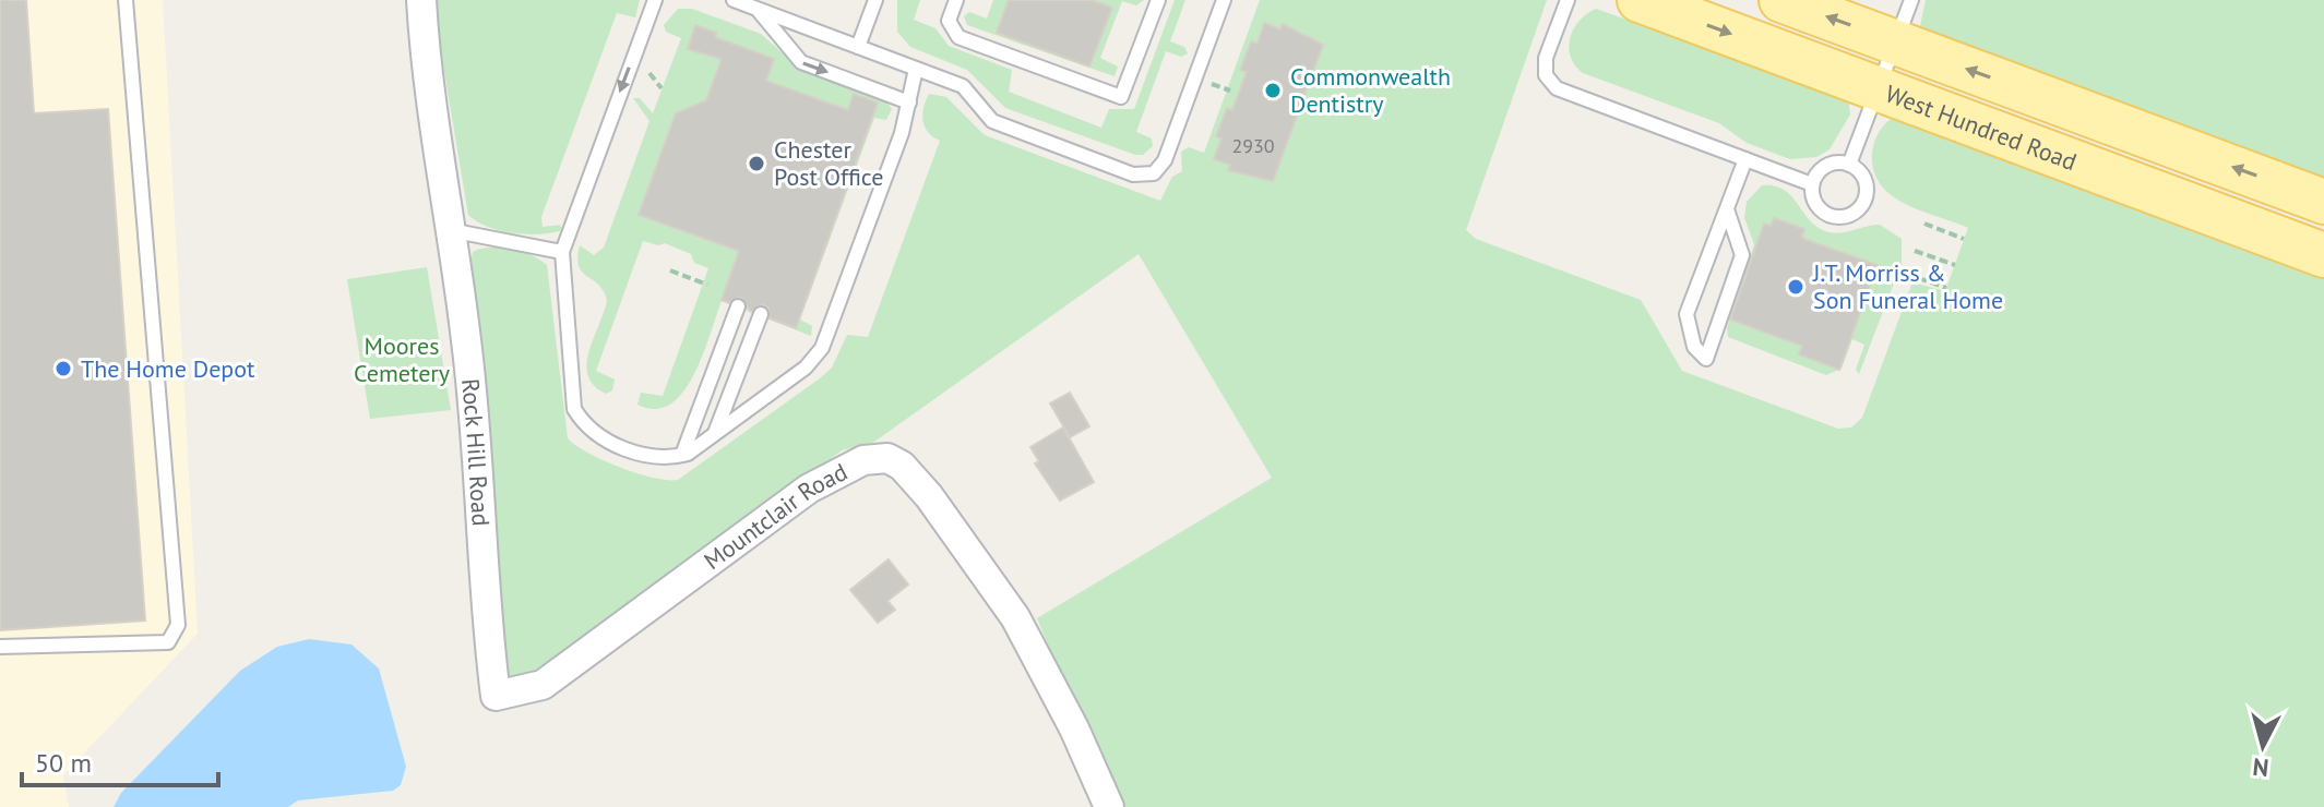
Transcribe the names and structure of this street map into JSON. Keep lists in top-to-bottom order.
{
  "streets": {
    "main road": ["West Hundred Road"],
    "street": ["Rock Hill Road", "Mountclair Road"]
  },
  "crossings": [
    ["Rock Hill Road", "Mountclair Road"]
  ],
  "parks": ["Moores Cemetery"],
  "places": [
    "Commonwealth Dentistry",
    "Chester Post Office",
    "J.T. Morriss & Son Funeral Home",
    "The Home Depot"
  ],
  "house_numbers": ["2930"],
  "scale_bar": "50 m",
  "north": "bottom"
}
